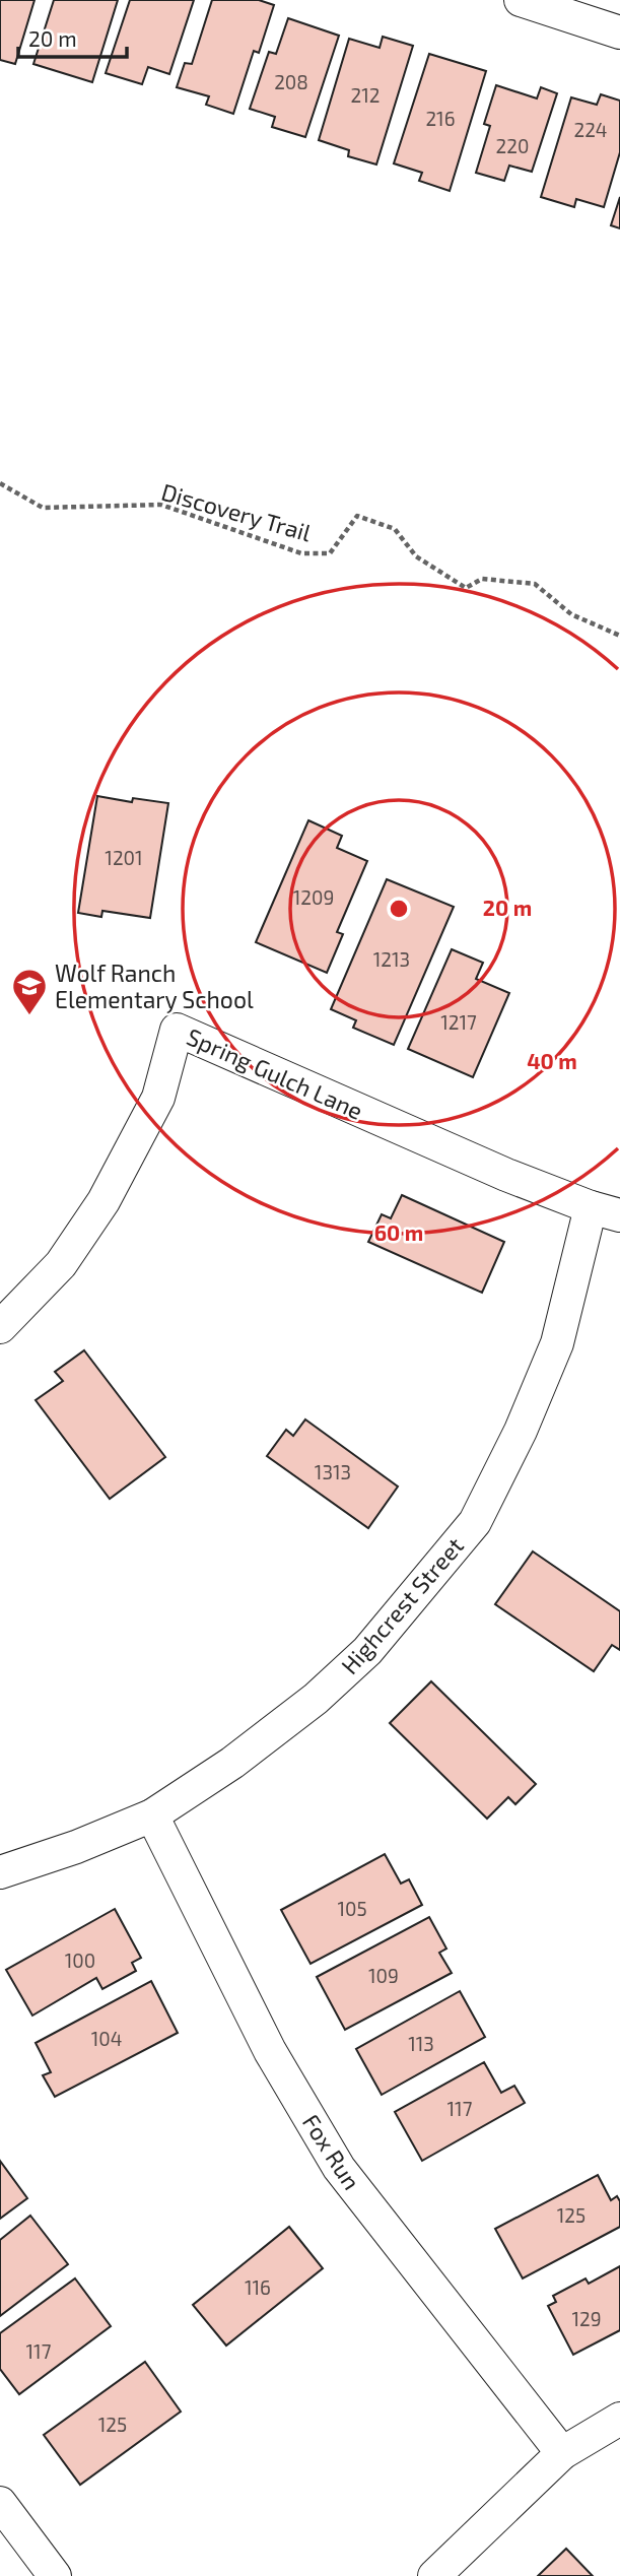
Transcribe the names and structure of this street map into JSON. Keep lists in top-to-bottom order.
{
  "streets": {
    "street": ["Spring Gulch Lane", "Highcrest Street", "Fox Run"],
    "path": ["Discovery Trail"]
  },
  "crossings": [
    ["Spring Gulch Lane", "Highcrest Street"],
    ["Highcrest Street", "Fox Run"]
  ],
  "places": {
    "school or university": ["Wolf Ranch Elementary School"]
  },
  "house_numbers": [
    "208",
    "212",
    "216",
    "224",
    "220",
    "1201",
    "1209",
    "1213",
    "1217",
    "1313",
    "105",
    "100",
    "109",
    "104",
    "113",
    "117",
    "125",
    "116",
    "129",
    "117",
    "125"
  ],
  "scale_bar": "20 m",
  "rings": ["20 m", "40 m", "60 m"]
}
